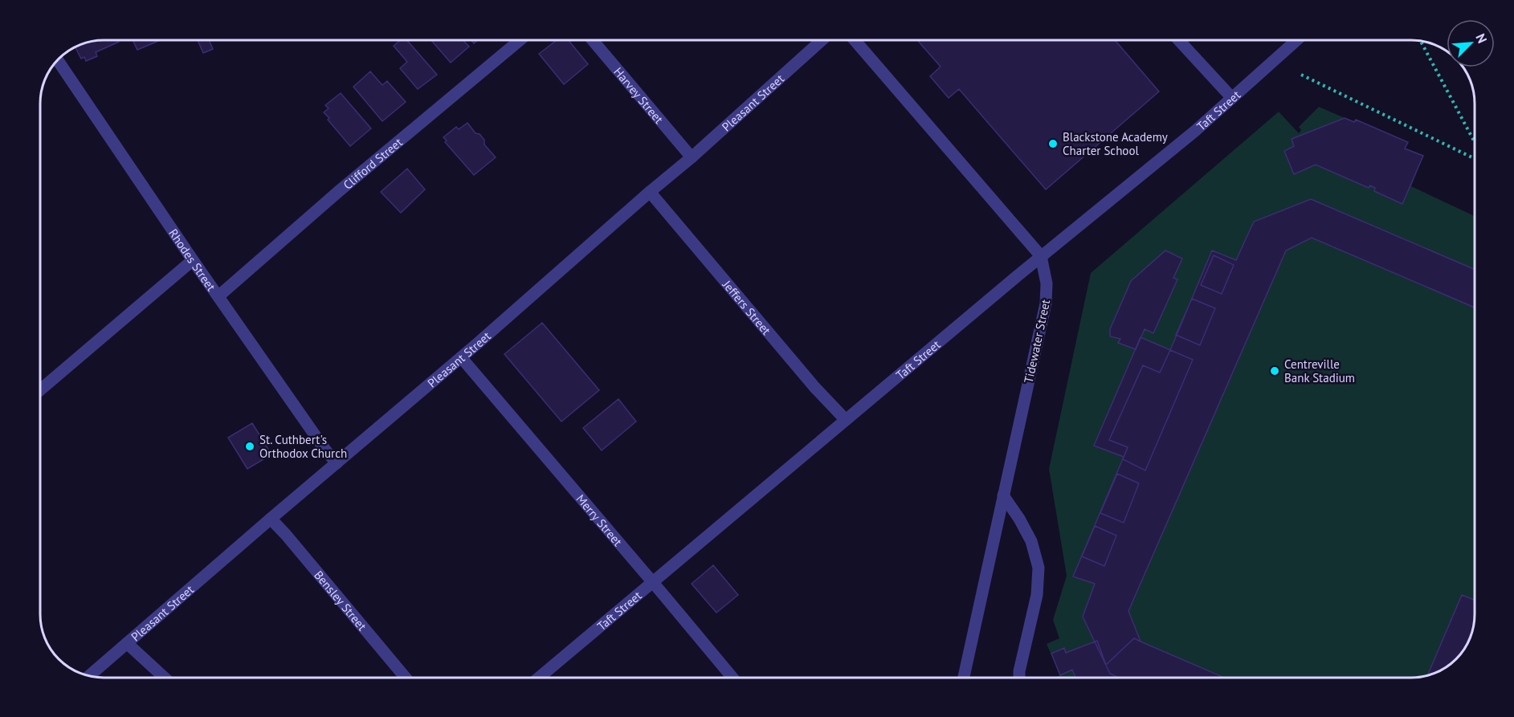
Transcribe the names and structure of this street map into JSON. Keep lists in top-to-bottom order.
{
  "streets": {
    "street": [
      "Harvey Street",
      "Pleasant Street",
      "Taft Street",
      "Clifford Street",
      "Rhodes Street",
      "Jeffers Street",
      "Tidewater Street",
      "Merry Street",
      "Bensley Street"
    ]
  },
  "crossings": [
    ["Harvey Street", "Pleasant Street"],
    ["Pleasant Street", "Rhodes Street"],
    ["Pleasant Street", "Jeffers Street"],
    ["Pleasant Street", "Merry Street"],
    ["Pleasant Street", "Bensley Street"],
    ["Taft Street", "Jeffers Street"],
    ["Taft Street", "Tidewater Street"],
    ["Taft Street", "Merry Street"],
    ["Clifford Street", "Rhodes Street"]
  ],
  "places": ["Blackstone Academy Charter School", "Centreville Bank Stadium", "St. Cuthbert's Orthodox Church"],
  "north": "top right"
}
